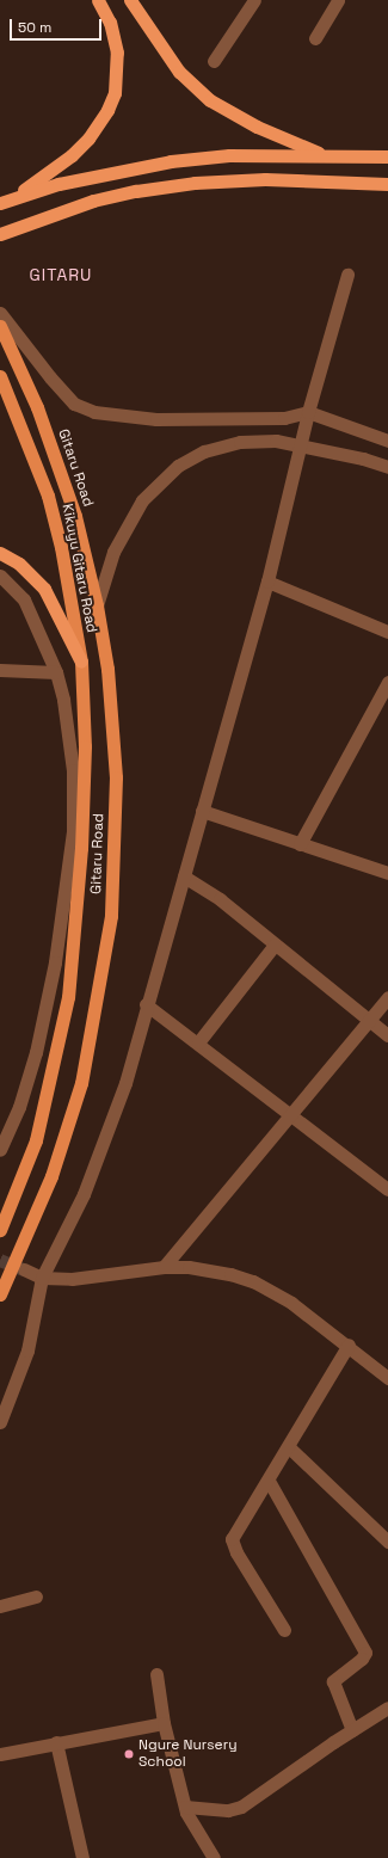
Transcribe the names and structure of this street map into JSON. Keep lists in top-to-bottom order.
{
  "streets": {
    "main road": ["Gitaru Road", "Kikuyu Gitaru Road"]
  },
  "crossings": [
    ["Gitaru Road", "Kikuyu Gitaru Road"]
  ],
  "districts": ["GITARU"],
  "places": ["Ngure Nursery School"],
  "scale_bar": "50 m"
}
